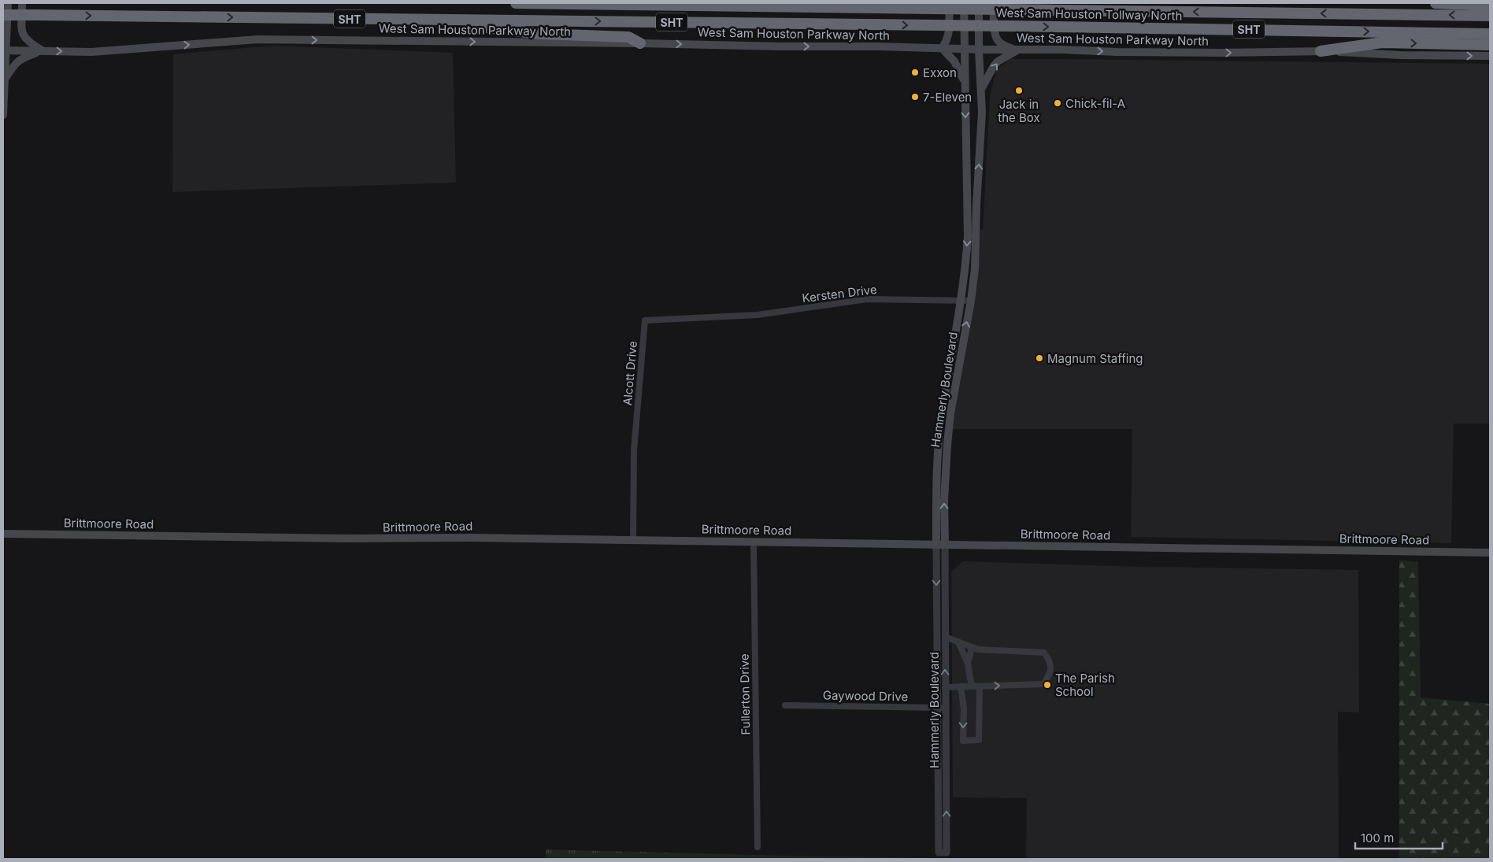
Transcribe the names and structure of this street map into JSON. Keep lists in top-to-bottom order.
{
  "streets": {
    "highway": ["West Sam Houston Tollway North", "SHT"],
    "main road": ["West Sam Houston Parkway North", "Hammerly Boulevard", "Brittmoore Road"],
    "street": [
      "Kersten Drive",
      "Alcott Drive",
      "Fullerton Drive",
      "Gaywood Drive"
    ]
  },
  "crossings": [
    ["West Sam Houston Parkway North", "Hammerly Boulevard"],
    ["Kersten Drive", "Alcott Drive"],
    ["Kersten Drive", "Hammerly Boulevard"],
    ["Alcott Drive", "Brittmoore Road"],
    ["Hammerly Boulevard", "Brittmoore Road"],
    ["Hammerly Boulevard", "Gaywood Drive"],
    ["Brittmoore Road", "Fullerton Drive"]
  ],
  "one_way": ["West Sam Houston Parkway North"],
  "places": [
    "Exxon",
    "Jack in the Box",
    "7-Eleven",
    "Chick-fil-A",
    "Magnum Staffing",
    "The Parish School"
  ],
  "scale_bar": "100 m"
}
